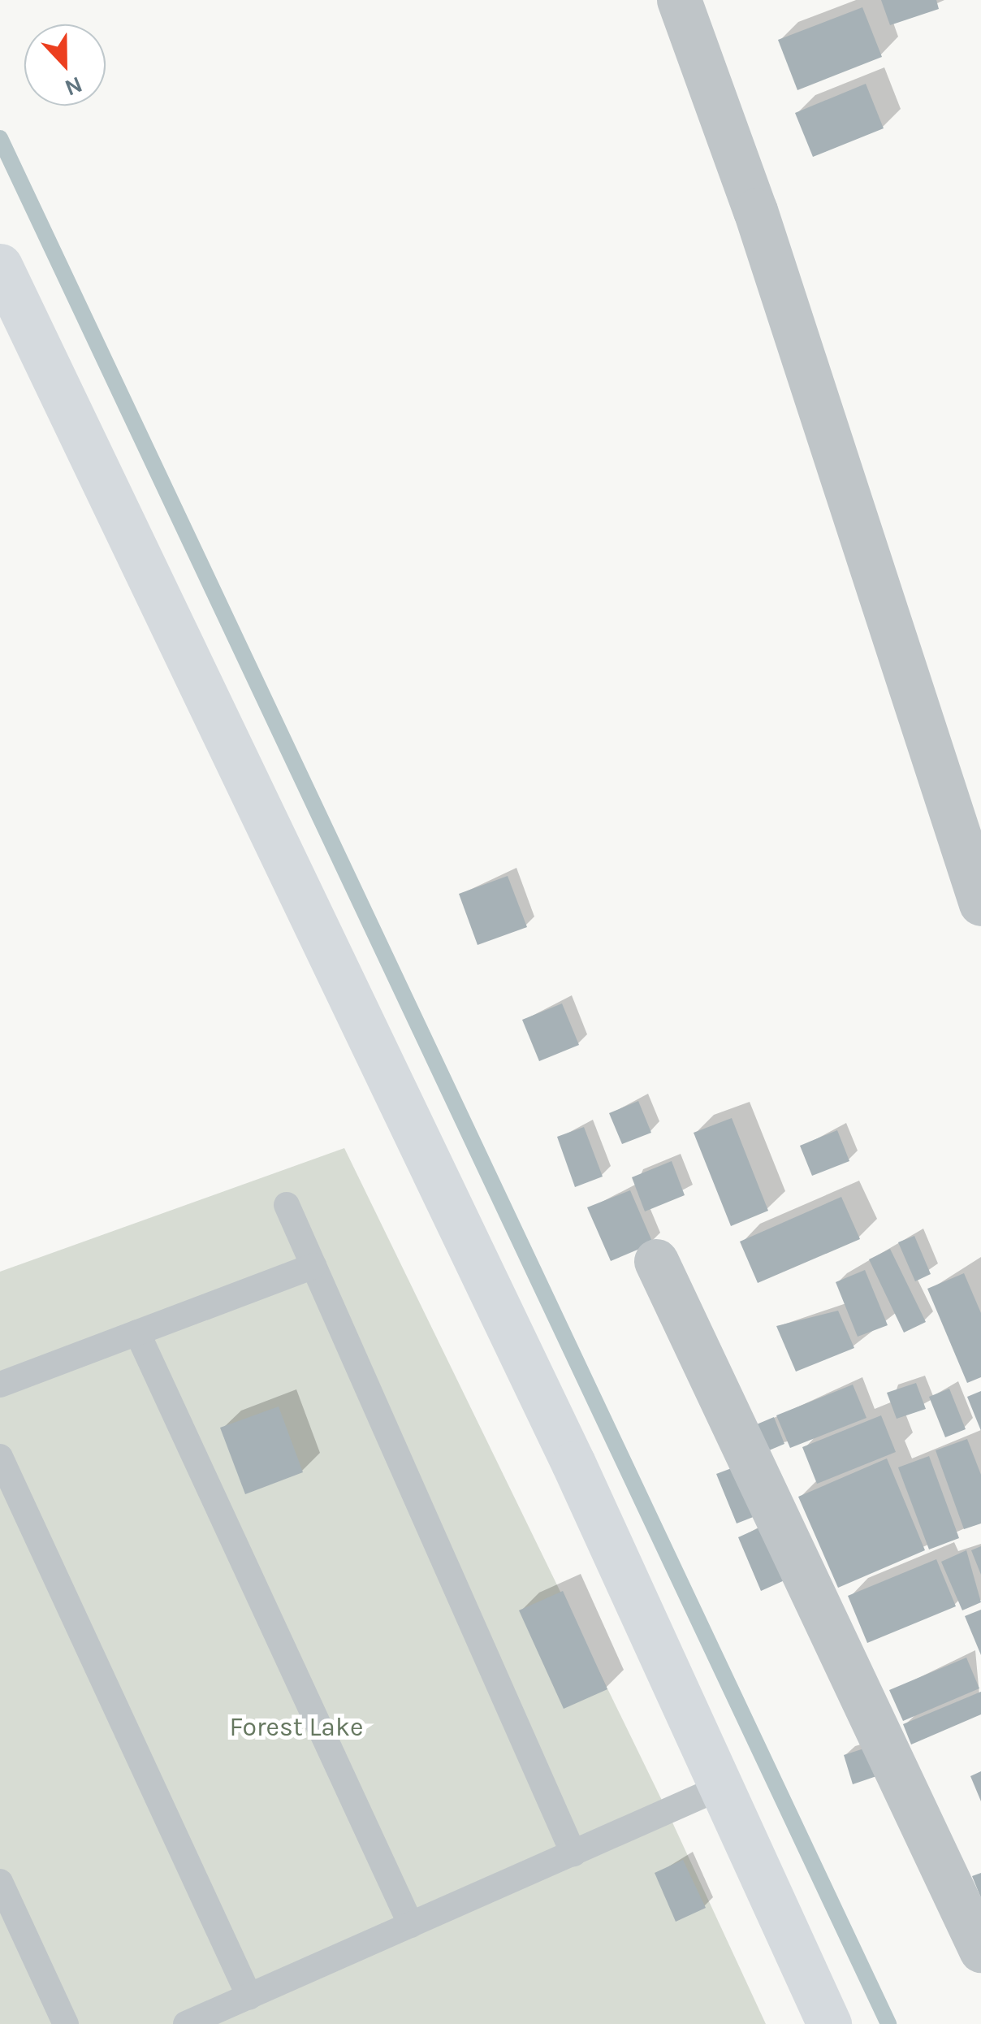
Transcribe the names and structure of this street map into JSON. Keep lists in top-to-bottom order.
{
  "parks": ["Forest Lake"],
  "north": "bottom"
}
